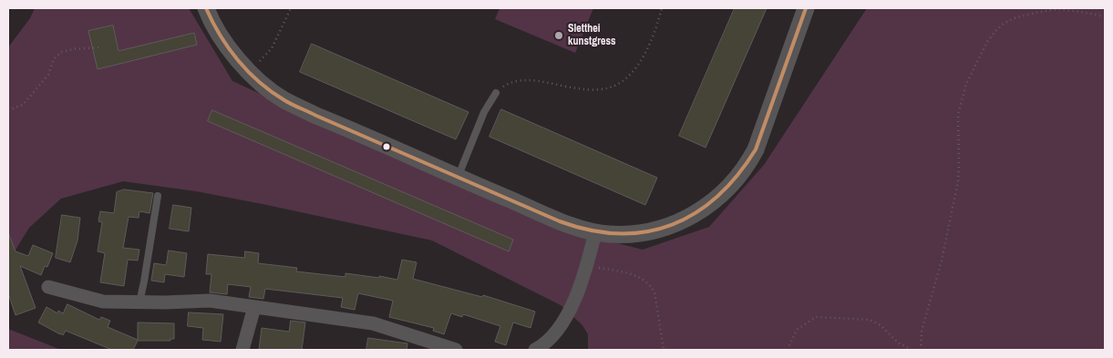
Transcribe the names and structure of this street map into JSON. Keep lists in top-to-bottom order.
{
  "places": ["Sletthei kunstgress"]
}
